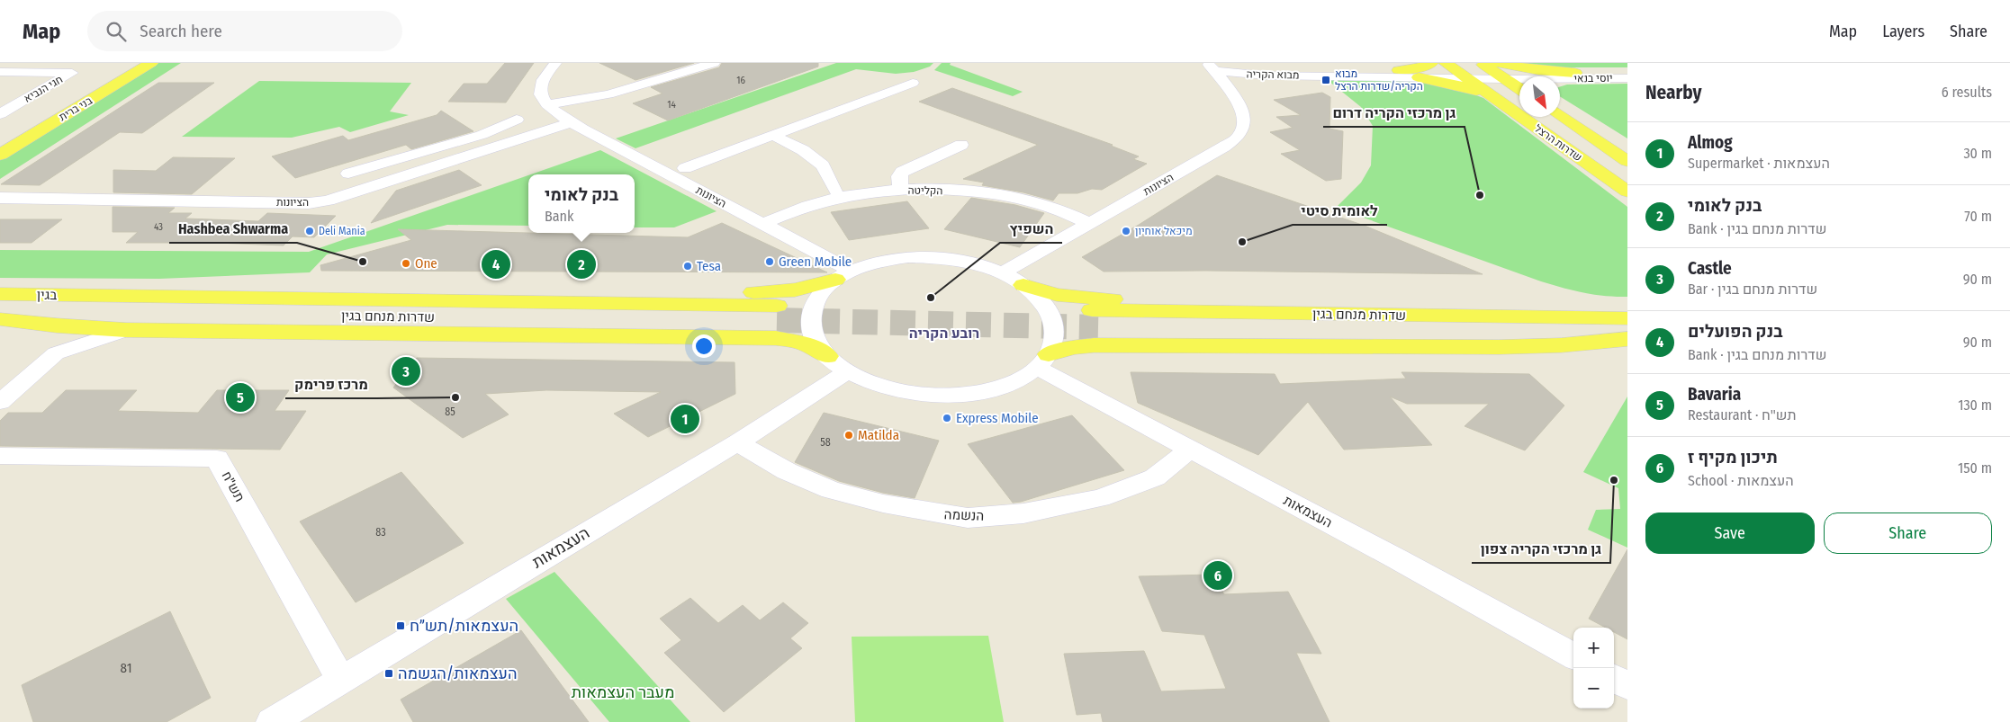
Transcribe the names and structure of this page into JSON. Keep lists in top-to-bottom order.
{
  "streets": {
    "main road": [
      "בני ברית",
      "שדרות הרצל",
      "בגין",
      "שדרות מנחם בגין"
    ],
    "street": [
      "מבוא הקריה",
      "יוסי בנאי",
      "חגי הנביא",
      "הציונות",
      "הקליטה",
      "תש\"ח",
      "העצמאות",
      "הנשמה"
    ]
  },
  "crossings": [
    ["מבוא הקריה", "יוסי בנאי"],
    ["מבוא הקריה", "שדרות הרצל"],
    ["מבוא הקריה", "הציונות"],
    ["הציונות", "הקליטה"],
    ["בגין", "שדרות מנחם בגין"],
    ["תש\"ח", "העצמאות"],
    ["העצמאות", "הנשמה"]
  ],
  "districts": ["רובע הקריה"],
  "parks": ["מעבר העצמאות"],
  "places": {
    "transit": ["מבוא הקריה/שדרות הרצל", "העצמאות/תש״ח", "העצמאות/הגשמה"],
    "other": [
      "גן מרכזי הקריה דרום",
      "Deli Mania",
      "מיכאל אוחיון",
      "לאומית סיטי",
      "Hashbea Shwarma",
      "Green Mobile",
      "One",
      "Tesa",
      "השפיץ",
      "מרכז פרימק",
      "Express Mobile",
      "Matilda",
      "גן מרכזי הקריה צפון"
    ]
  },
  "house_numbers": [
    "16",
    "14",
    "43",
    "85",
    "58",
    "83",
    "81"
  ],
  "north": "bottom right",
  "page": {
    "header": "Map",
    "search": "Search here",
    "nav": ["Map", "Layers", "Share"],
    "heading": ["Nearby", "6 results"],
    "list": [
      {
        "mark": "1",
        "name": "Almog",
        "note": "Supermarket · העצמאות",
        "value": "30 m"
      },
      {
        "mark": "2",
        "name": "בנק לאומי",
        "note": "Bank · שדרות מנחם בגין",
        "value": "70 m"
      },
      {
        "mark": "3",
        "name": "Castle",
        "note": "Bar · שדרות מנחם בגין",
        "value": "90 m"
      },
      {
        "mark": "4",
        "name": "בנק הפועלים",
        "note": "Bank · שדרות מנחם בגין",
        "value": "90 m"
      },
      {
        "mark": "5",
        "name": "Bavaria",
        "note": "Restaurant · תש\"ח",
        "value": "130 m"
      },
      {
        "mark": "6",
        "name": "תיכון מקיף ז",
        "note": "School · העצמאות",
        "value": "150 m"
      }
    ],
    "popup": ["בנק לאומי", "Bank"],
    "pins": [
      "2",
      "4",
      "3",
      "5",
      "1",
      "6"
    ],
    "buttons": ["Save", "Share"],
    "map_buttons": ["+", "−"]
  }
}
